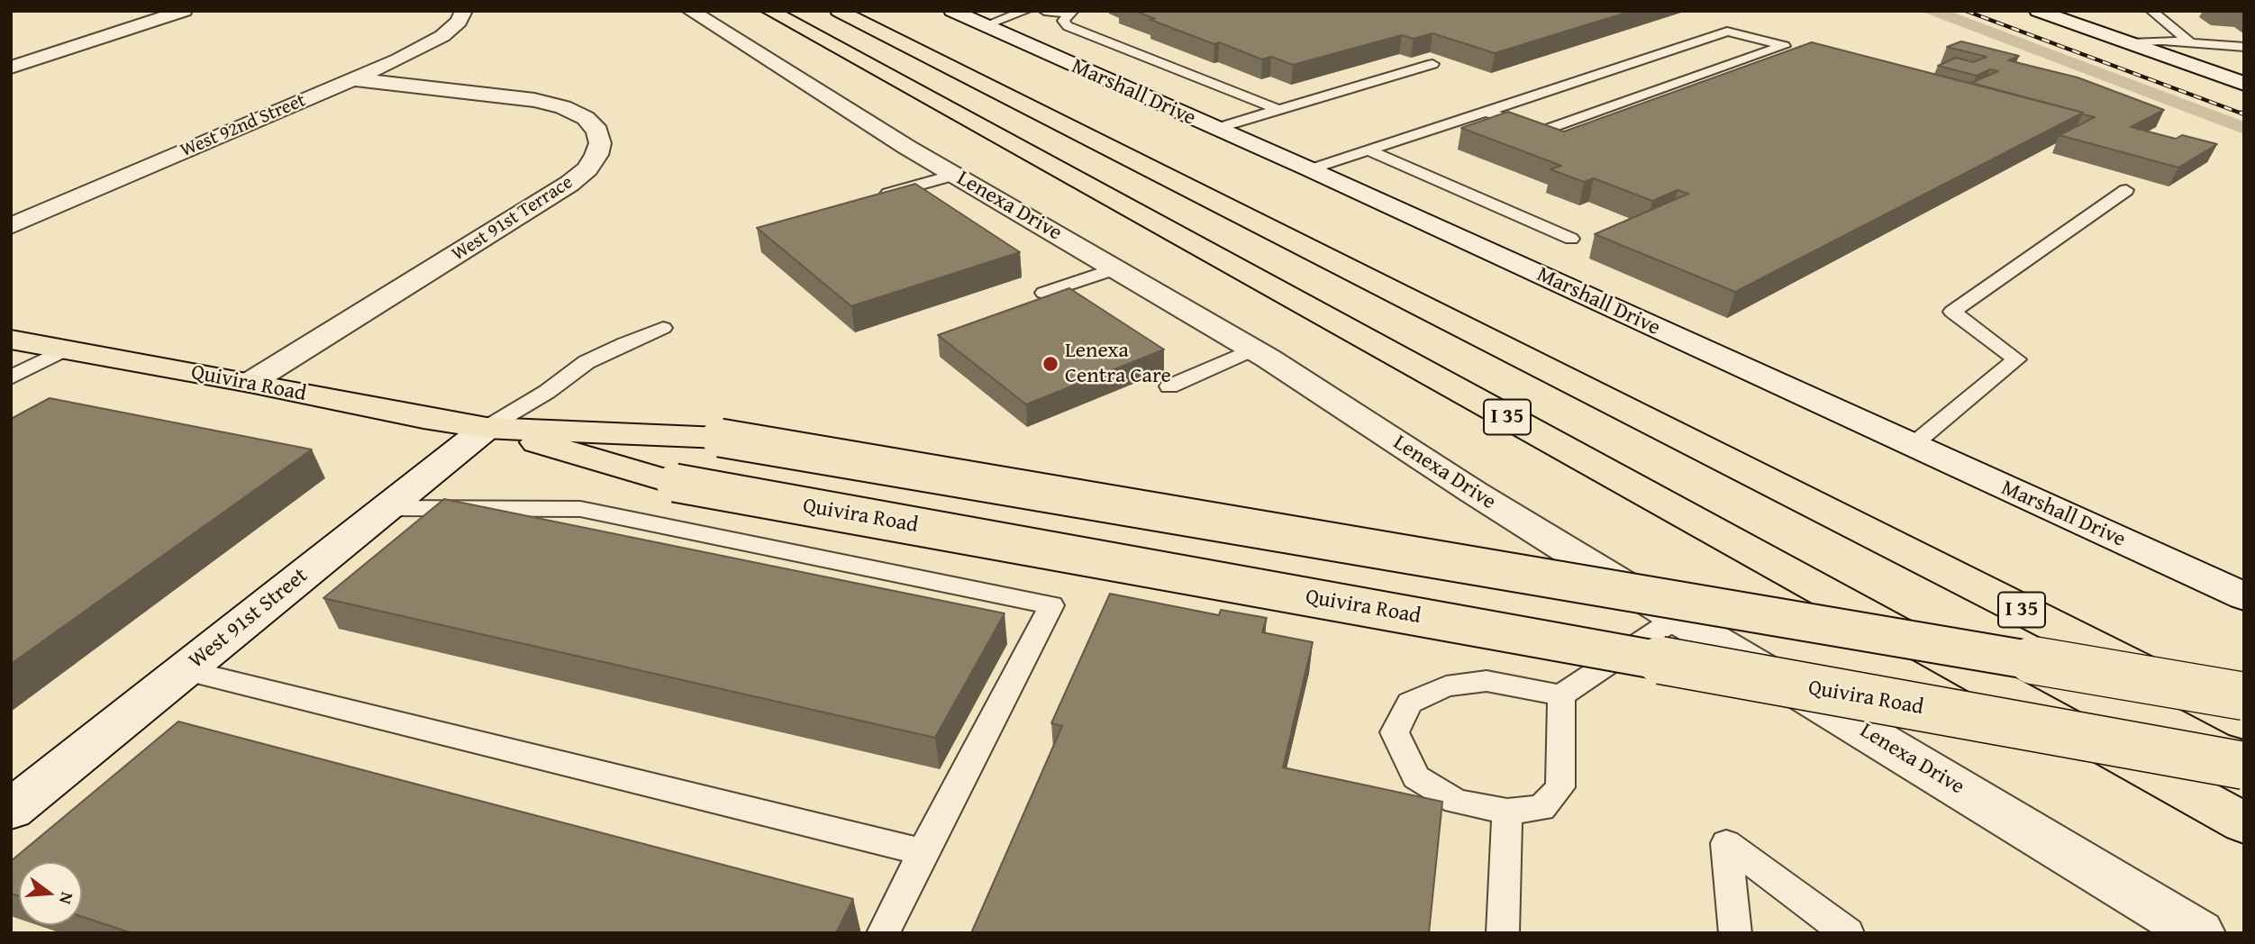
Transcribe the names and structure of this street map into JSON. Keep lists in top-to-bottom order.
{
  "streets": {
    "main road": ["Quivira Road", "I 35"],
    "street": [
      "Marshall Drive",
      "West 92nd Street",
      "Lenexa Drive",
      "West 91st Terrace",
      "West 91st Street"
    ]
  },
  "crossings": [
    ["West 92nd Street", "West 91st Terrace"],
    ["West 91st Terrace", "Quivira Road"],
    ["Quivira Road", "West 91st Street"]
  ],
  "places": ["Lenexa Centra Care"],
  "north": "right"
}
